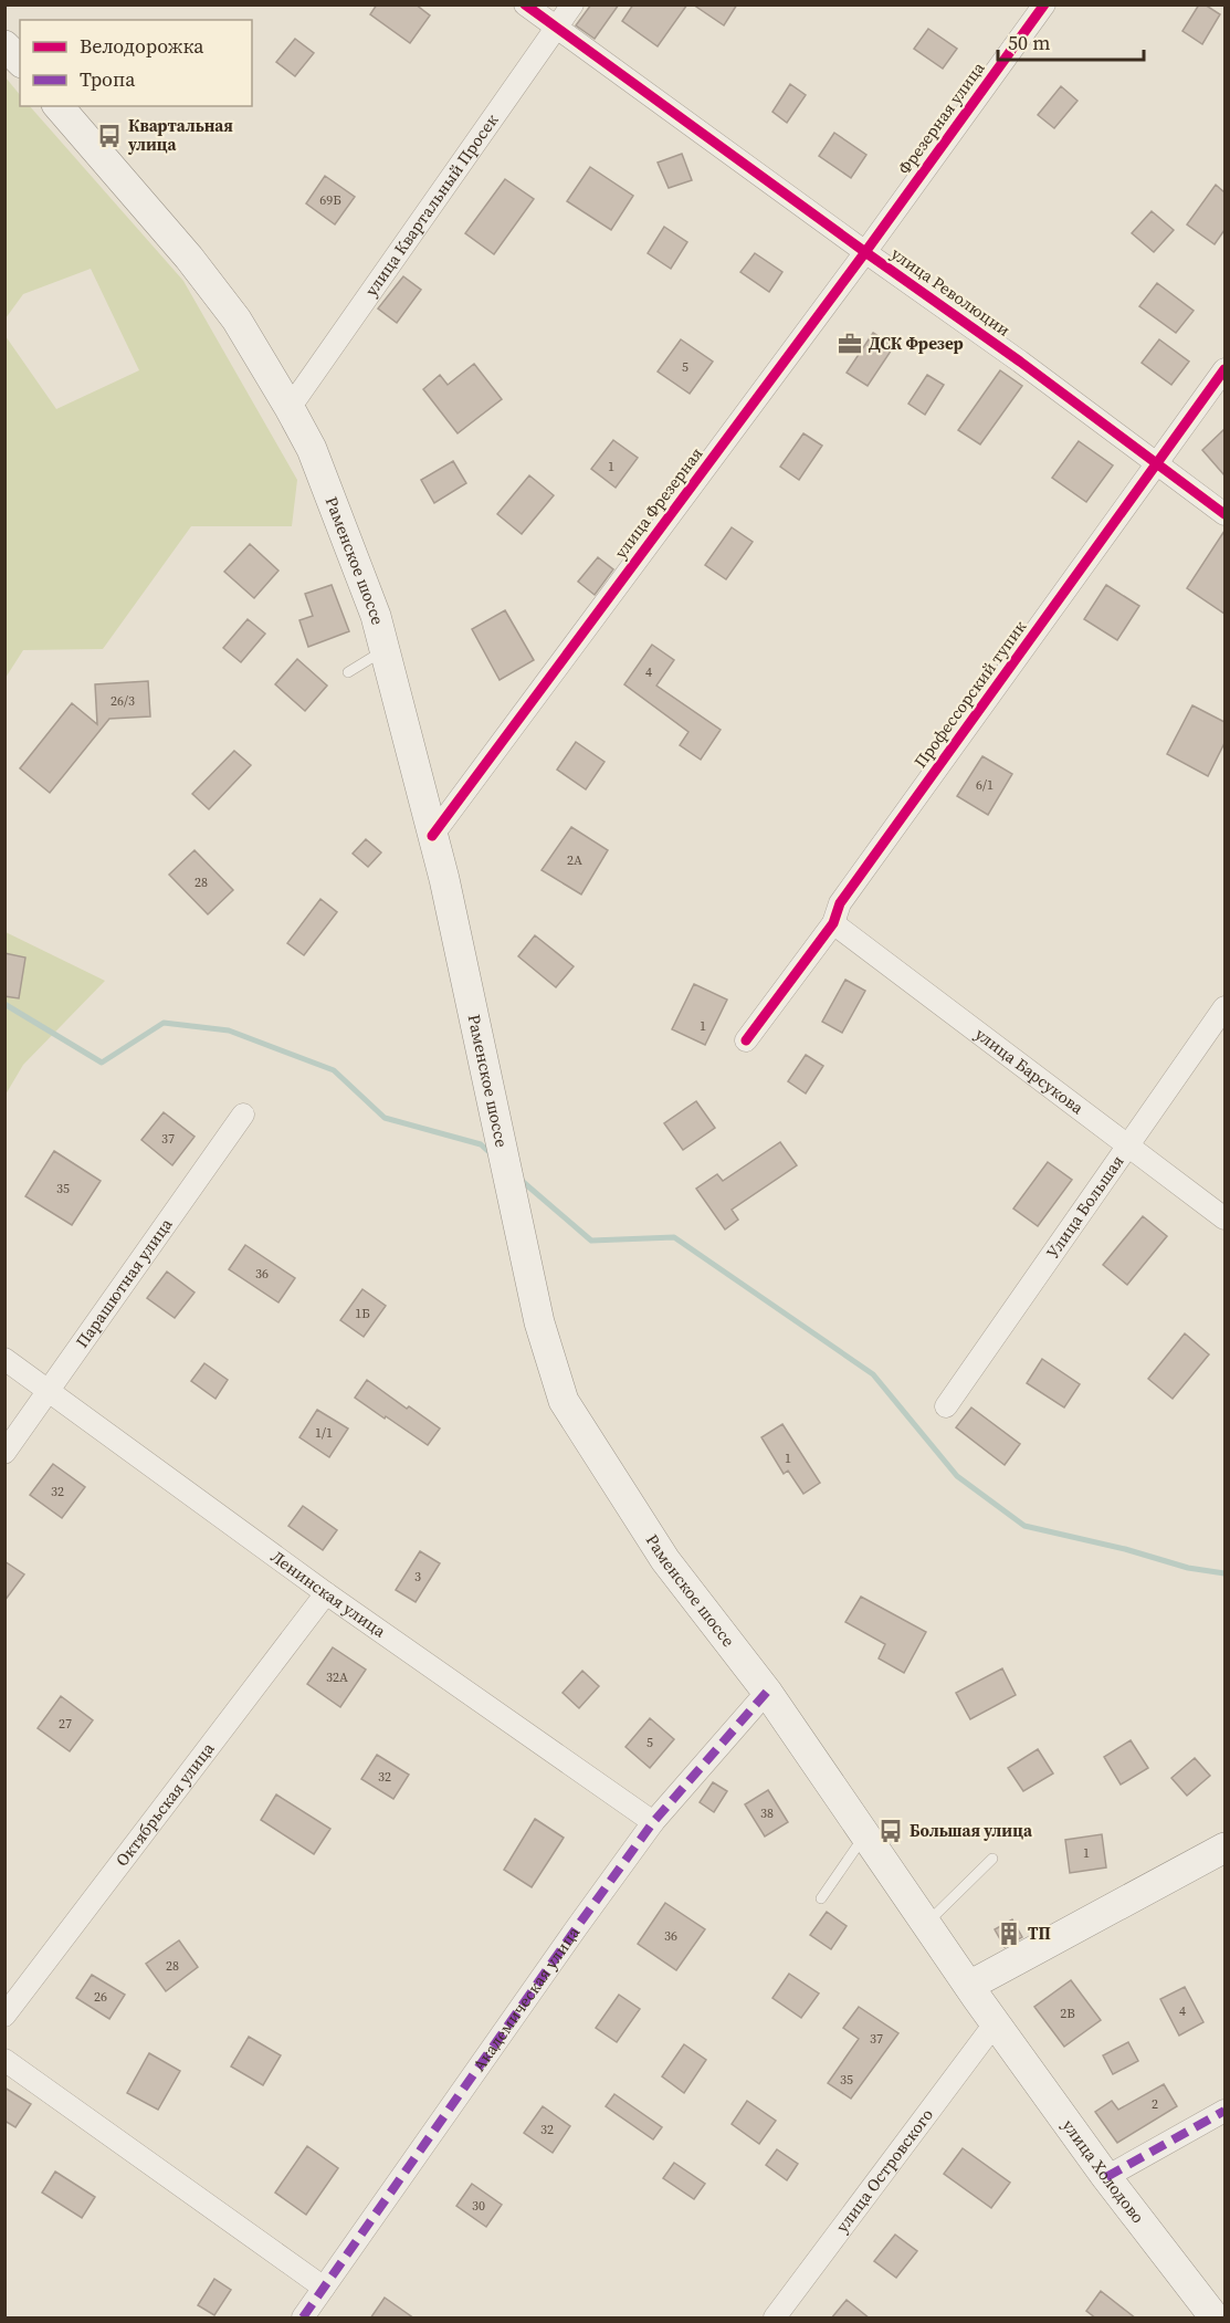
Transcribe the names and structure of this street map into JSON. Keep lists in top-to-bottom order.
{
  "streets": {
    "main road": ["Раменское шоссе", "улица Холодово"],
    "street": [
      "Фрезерная улица",
      "улица Квартальный Просек",
      "улица Революции",
      "улица Фрезерная",
      "Профессорский тупик",
      "улица Барсукова",
      "Улица Большая",
      "Парашютная улица",
      "Ленинская улица",
      "Октябрьская улица",
      "Академическая улица",
      "улица Островского"
    ]
  },
  "crossings": [
    ["Фрезерная улица", "улица Революции"],
    ["Фрезерная улица", "улица Фрезерная"],
    ["улица Квартальный Просек", "улица Революции"],
    ["улица Квартальный Просек", "Раменское шоссе"],
    ["улица Революции", "улица Фрезерная"],
    ["улица Революции", "Профессорский тупик"],
    ["улица Фрезерная", "Раменское шоссе"],
    ["Раменское шоссе", "Академическая улица"],
    ["Раменское шоссе", "улица Островского"],
    ["Раменское шоссе", "улица Холодово"],
    ["Профессорский тупик", "улица Барсукова"],
    ["улица Барсукова", "Улица Большая"],
    ["Парашютная улица", "Ленинская улица"],
    ["Ленинская улица", "Октябрьская улица"],
    ["Ленинская улица", "Академическая улица"],
    ["улица Островского", "улица Холодово"]
  ],
  "places": {
    "bus stop": ["Квартальная улица", "Большая улица"],
    "office": ["ДСК Фрезер"],
    "building": ["ТП"]
  },
  "house_numbers": [
    "69Б",
    "5",
    "1",
    "4",
    "26/3",
    "6/1",
    "2А",
    "28",
    "1",
    "37",
    "35",
    "36",
    "1Б",
    "1/1",
    "1",
    "32",
    "3",
    "32А",
    "27",
    "5",
    "32",
    "38",
    "1",
    "36",
    "28",
    "26",
    "4",
    "2В",
    "37",
    "35",
    "2",
    "32",
    "30"
  ],
  "legend": ["Велодорожка", "Тропа"],
  "scale_bar": "50 m"
}
